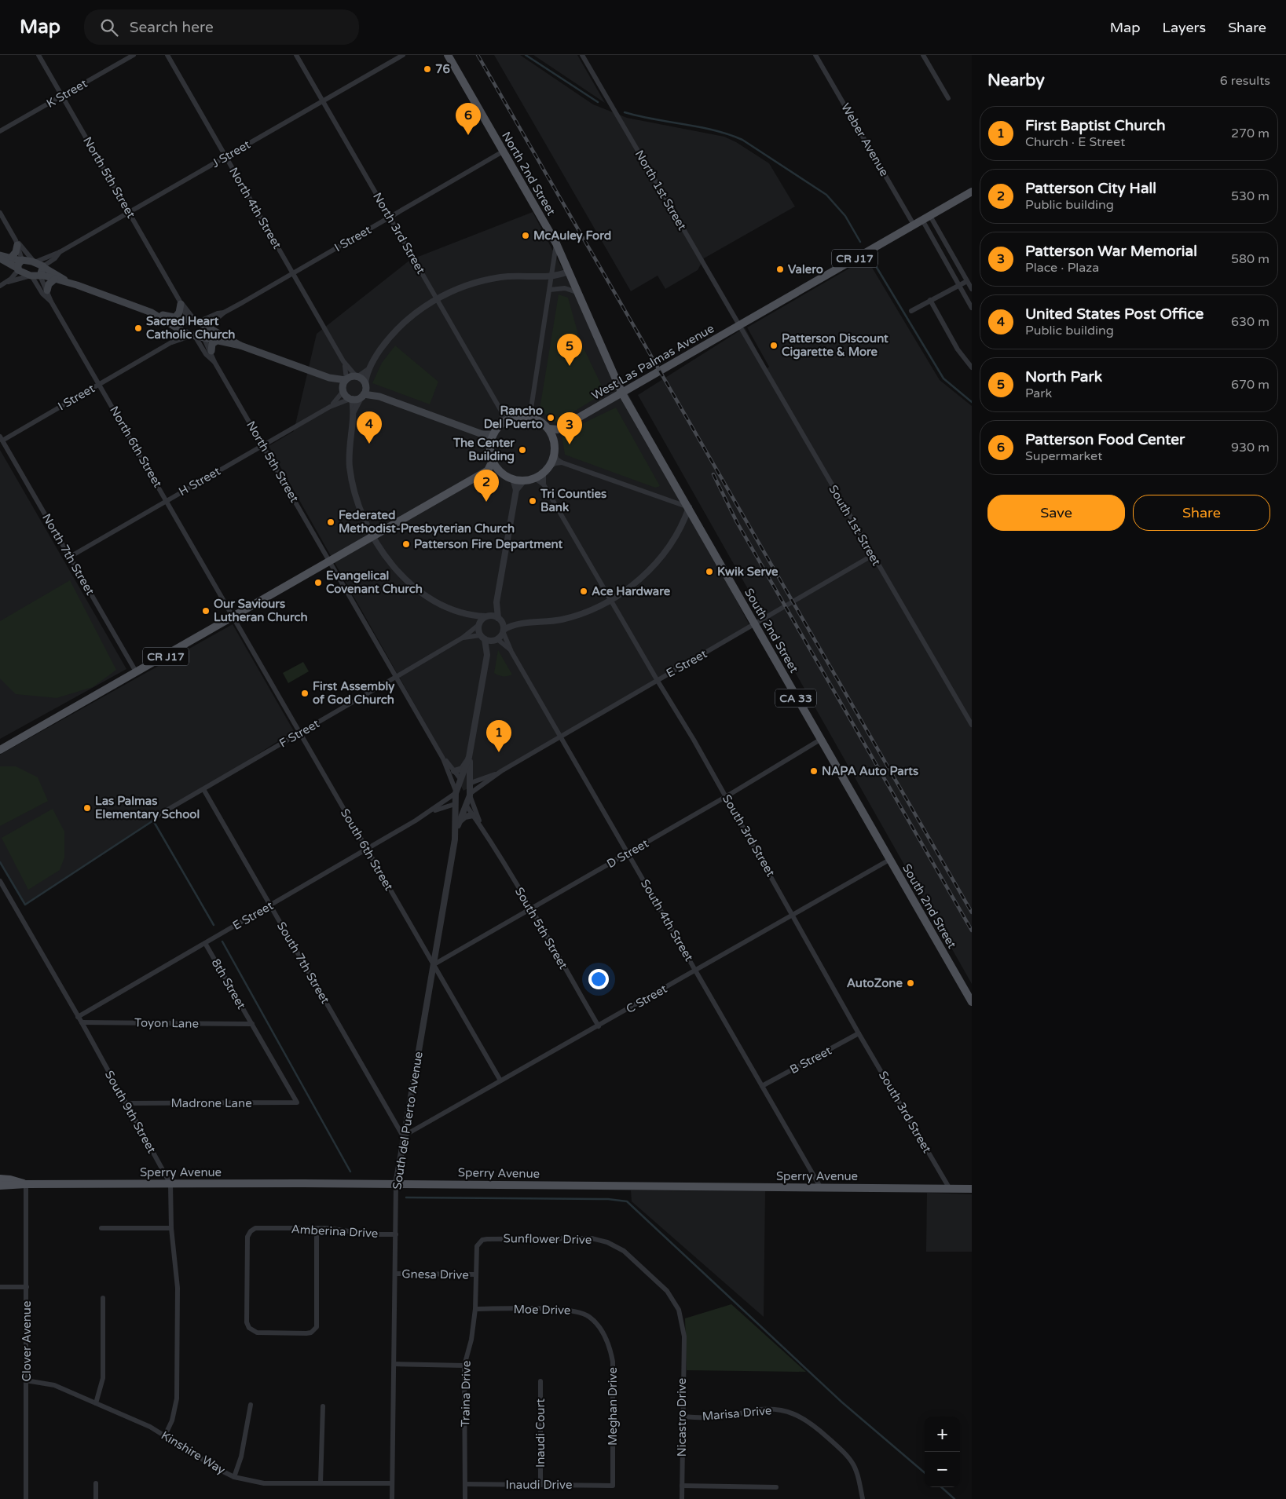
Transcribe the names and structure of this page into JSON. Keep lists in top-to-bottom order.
{
  "streets": {
    "main road": [
      "North 2nd Street",
      "CR J17",
      "West Las Palmas Avenue",
      "South 2nd Street",
      "CA 33",
      "Sperry Avenue"
    ],
    "street": [
      "K Street",
      "Weber Avenue",
      "J Street",
      "North 5th Street",
      "North 1st Street",
      "North 4th Street",
      "North 3rd Street",
      "I Street",
      "North 6th Street",
      "H Street",
      "South 1st Street",
      "North 7th Street",
      "E Street",
      "F Street",
      "South 3rd Street",
      "South 6th Street",
      "D Street",
      "South 4th Street",
      "South 5th Street",
      "South 7th Street",
      "8th Street",
      "C Street",
      "Toyon Lane",
      "B Street",
      "Madrone Lane",
      "South 9th Street",
      "South del Puerto Avenue",
      "Amberina Drive",
      "Sunflower Drive",
      "Gnesa Drive",
      "Moe Drive",
      "Clover Avenue",
      "Traina Drive",
      "Meghan Drive",
      "Marisa Drive",
      "Nicastro Drive",
      "Inaudi Court",
      "Kinshire Way",
      "Inaudi Drive"
    ]
  },
  "crossings": [
    ["K Street", "North 5th Street"],
    ["Weber Avenue", "CR J17"],
    ["J Street", "North 5th Street"],
    ["J Street", "North 4th Street"],
    ["J Street", "North 3rd Street"],
    ["North 2nd Street", "I Street"],
    ["North 2nd Street", "West Las Palmas Avenue"],
    ["North 2nd Street", "South 2nd Street"],
    ["North 5th Street", "I Street"],
    ["North 5th Street", "CR J17"],
    ["North 5th Street", "H Street"],
    ["North 1st Street", "CR J17"],
    ["North 1st Street", "West Las Palmas Avenue"],
    ["North 1st Street", "South 1st Street"],
    ["North 4th Street", "I Street"],
    ["North 3rd Street", "I Street"],
    ["North 3rd Street", "CR J17"],
    ["North 3rd Street", "South 3rd Street"],
    ["I Street", "North 6th Street"],
    ["I Street", "North 7th Street"],
    ["CR J17", "West Las Palmas Avenue"],
    ["CR J17", "North 6th Street"],
    ["CR J17", "South 1st Street"],
    ["CR J17", "North 7th Street"],
    ["CR J17", "South 3rd Street"],
    ["CR J17", "South 6th Street"],
    ["West Las Palmas Avenue", "South 1st Street"],
    ["West Las Palmas Avenue", "South 2nd Street"],
    ["North 6th Street", "H Street"],
    ["North 6th Street", "South 6th Street"],
    ["H Street", "North 7th Street"],
    ["South 1st Street", "E Street"],
    ["South 2nd Street", "E Street"],
    ["South 2nd Street", "D Street"],
    ["South 2nd Street", "C Street"],
    ["E Street", "South 3rd Street"],
    ["E Street", "South 6th Street"],
    ["E Street", "South 4th Street"],
    ["E Street", "South 5th Street"],
    ["E Street", "South 7th Street"],
    ["E Street", "8th Street"],
    ["E Street", "South 9th Street"],
    ["E Street", "South del Puerto Avenue"],
    ["F Street", "South 6th Street"],
    ["F Street", "South 4th Street"],
    ["F Street", "South 7th Street"],
    ["F Street", "South del Puerto Avenue"],
    ["South 3rd Street", "D Street"],
    ["South 3rd Street", "C Street"],
    ["South 3rd Street", "B Street"],
    ["South 3rd Street", "Sperry Avenue"],
    ["South 6th Street", "D Street"],
    ["South 6th Street", "C Street"],
    ["South 6th Street", "South del Puerto Avenue"],
    ["D Street", "South 4th Street"],
    ["D Street", "South 5th Street"],
    ["D Street", "South del Puerto Avenue"],
    ["South 4th Street", "C Street"],
    ["South 4th Street", "B Street"],
    ["South 4th Street", "South del Puerto Avenue"],
    ["South 4th Street", "Sperry Avenue"],
    ["South 5th Street", "C Street"],
    ["South 5th Street", "South del Puerto Avenue"],
    ["South 7th Street", "C Street"],
    ["South 7th Street", "South del Puerto Avenue"],
    ["8th Street", "Toyon Lane"],
    ["8th Street", "Madrone Lane"],
    ["C Street", "South del Puerto Avenue"],
    ["Toyon Lane", "South 9th Street"],
    ["Madrone Lane", "South 9th Street"],
    ["South 9th Street", "Sperry Avenue"],
    ["South 9th Street", "Kinshire Way"],
    ["South del Puerto Avenue", "Sperry Avenue"],
    ["South del Puerto Avenue", "Amberina Drive"],
    ["South del Puerto Avenue", "Gnesa Drive"],
    ["South del Puerto Avenue", "Kinshire Way"],
    ["Sperry Avenue", "Clover Avenue"],
    ["Sunflower Drive", "Traina Drive"],
    ["Sunflower Drive", "Nicastro Drive"],
    ["Gnesa Drive", "Traina Drive"],
    ["Moe Drive", "Traina Drive"],
    ["Moe Drive", "Meghan Drive"],
    ["Clover Avenue", "Kinshire Way"],
    ["Traina Drive", "Inaudi Drive"],
    ["Meghan Drive", "Inaudi Drive"],
    ["Marisa Drive", "Nicastro Drive"],
    ["Inaudi Court", "Inaudi Drive"]
  ],
  "places": [
    "76",
    "McAuley Ford",
    "Valero",
    "Sacred Heart Catholic Church",
    "Patterson Discount Cigarette & More",
    "Rancho Del Puerto",
    "The Center Building",
    "Tri Counties Bank",
    "Federated Methodist-Presbyterian Church",
    "Patterson Fire Department",
    "Kwik Serve",
    "Evangelical Covenant Church",
    "Ace Hardware",
    "Our Saviours Lutheran Church",
    "First Assembly of God Church",
    "NAPA Auto Parts",
    "Las Palmas Elementary School",
    "AutoZone"
  ],
  "page": {
    "header": "Map",
    "search": "Search here",
    "nav": ["Map", "Layers", "Share"],
    "heading": ["Nearby", "6 results"],
    "pins": [
      "6",
      "5",
      "4",
      "3",
      "2",
      "1"
    ],
    "list": [
      {
        "mark": "1",
        "name": "First Baptist Church",
        "note": "Church · E Street",
        "value": "270 m"
      },
      {
        "mark": "2",
        "name": "Patterson City Hall",
        "note": "Public building",
        "value": "530 m"
      },
      {
        "mark": "3",
        "name": "Patterson War Memorial",
        "note": "Place · Plaza",
        "value": "580 m"
      },
      {
        "mark": "4",
        "name": "United States Post Office",
        "note": "Public building",
        "value": "630 m"
      },
      {
        "mark": "5",
        "name": "North Park",
        "note": "Park",
        "value": "670 m"
      },
      {
        "mark": "6",
        "name": "Patterson Food Center",
        "note": "Supermarket",
        "value": "930 m"
      }
    ],
    "buttons": ["Save", "Share"],
    "map_buttons": ["+", "−"]
  }
}
